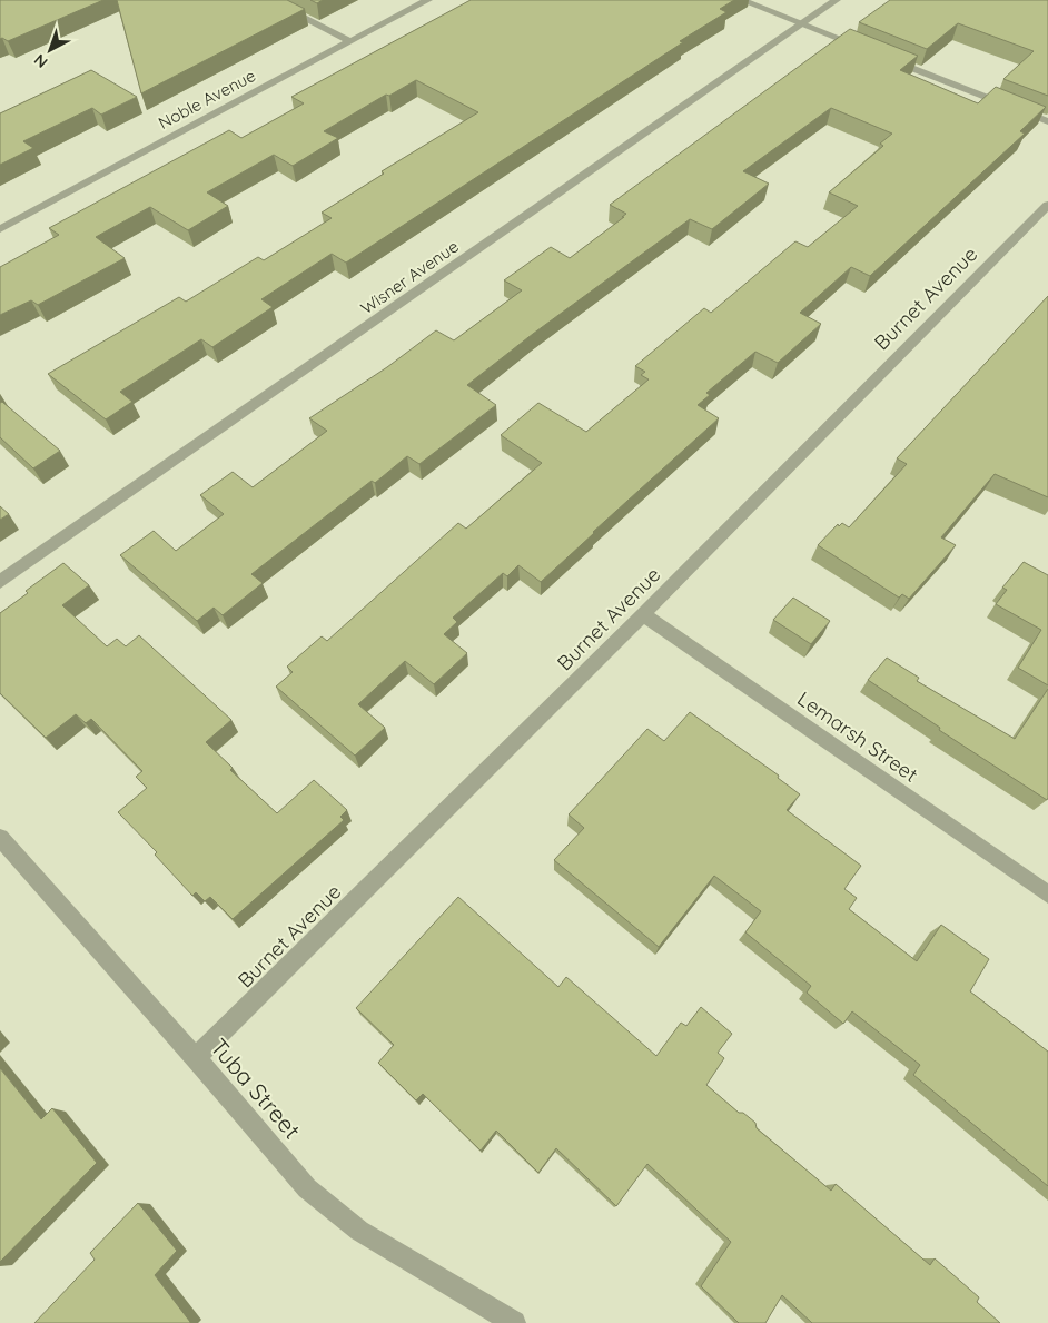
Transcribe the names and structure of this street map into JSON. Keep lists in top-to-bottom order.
{
  "streets": {
    "street": [
      "Noble Avenue",
      "Wisner Avenue",
      "Burnet Avenue",
      "Lemarsh Street",
      "Tuba Street"
    ]
  },
  "crossings": [
    ["Burnet Avenue", "Lemarsh Street"],
    ["Burnet Avenue", "Tuba Street"]
  ],
  "north": "bottom left"
}
